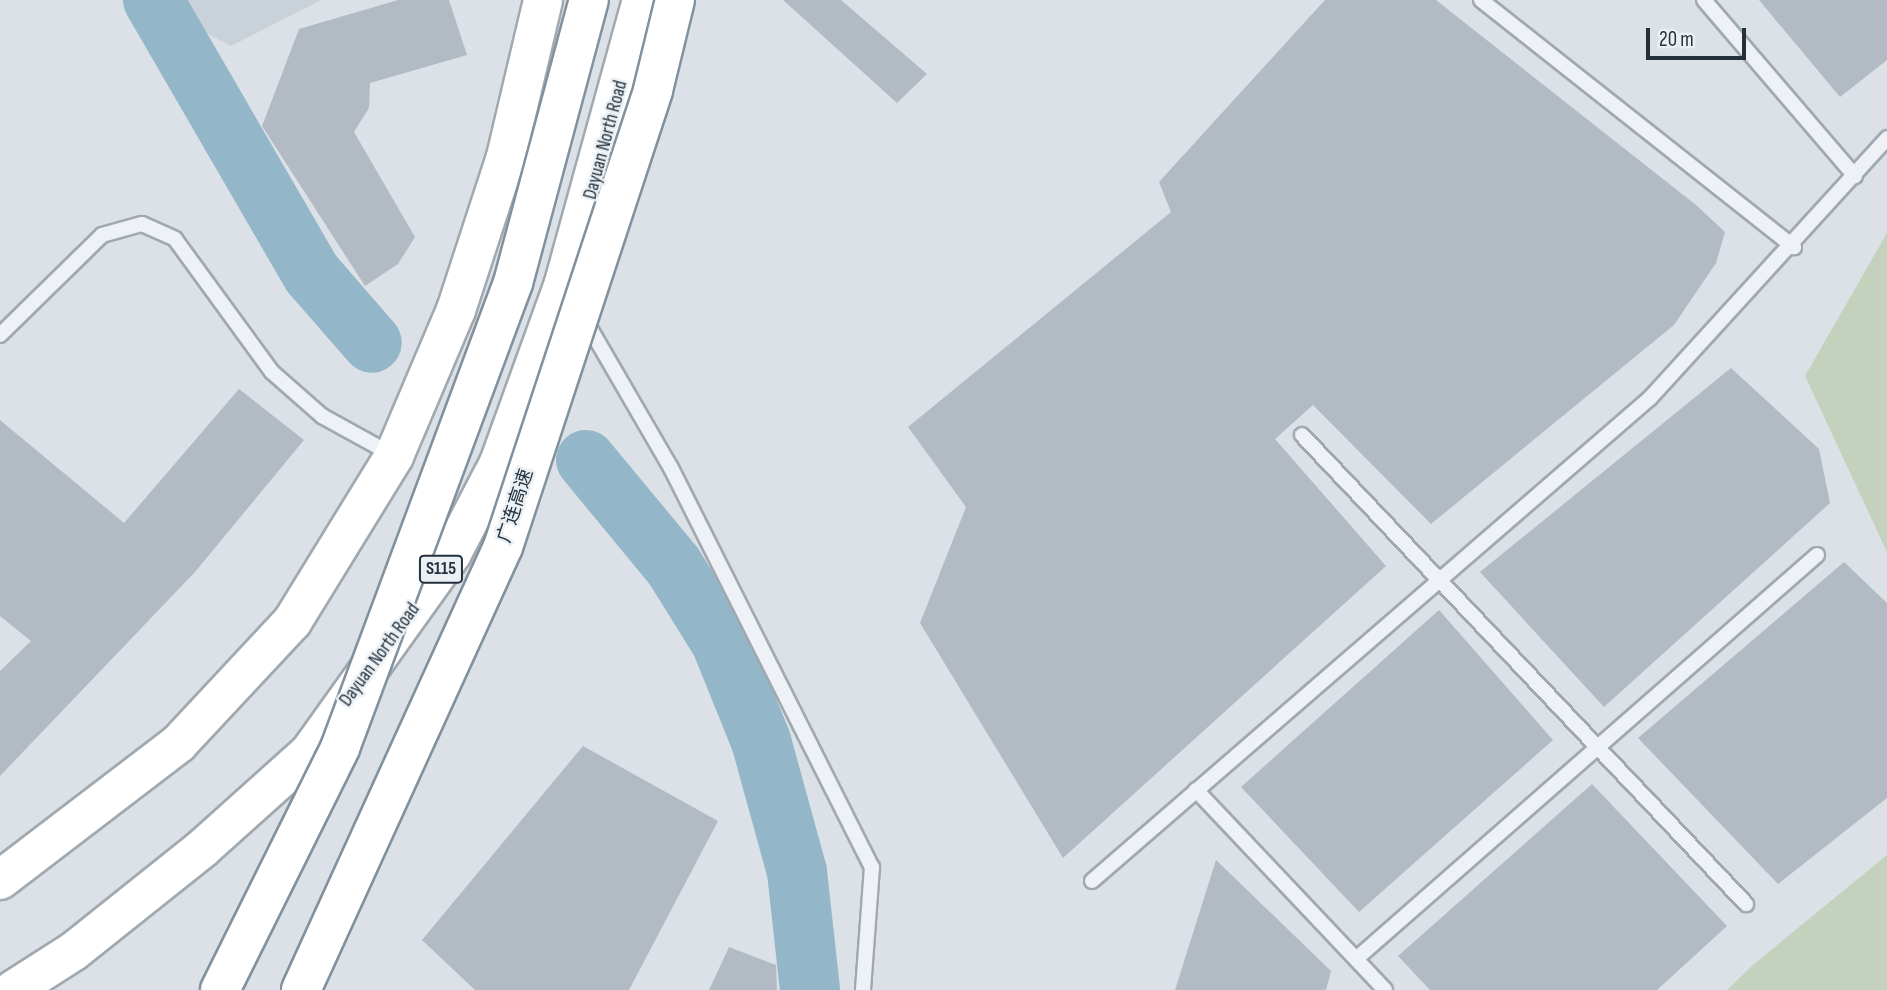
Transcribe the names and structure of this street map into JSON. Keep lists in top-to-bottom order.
{
  "streets": {
    "main road": ["Dayuan North Road", "广连高速", "S115"]
  },
  "scale_bar": "20 m"
}
